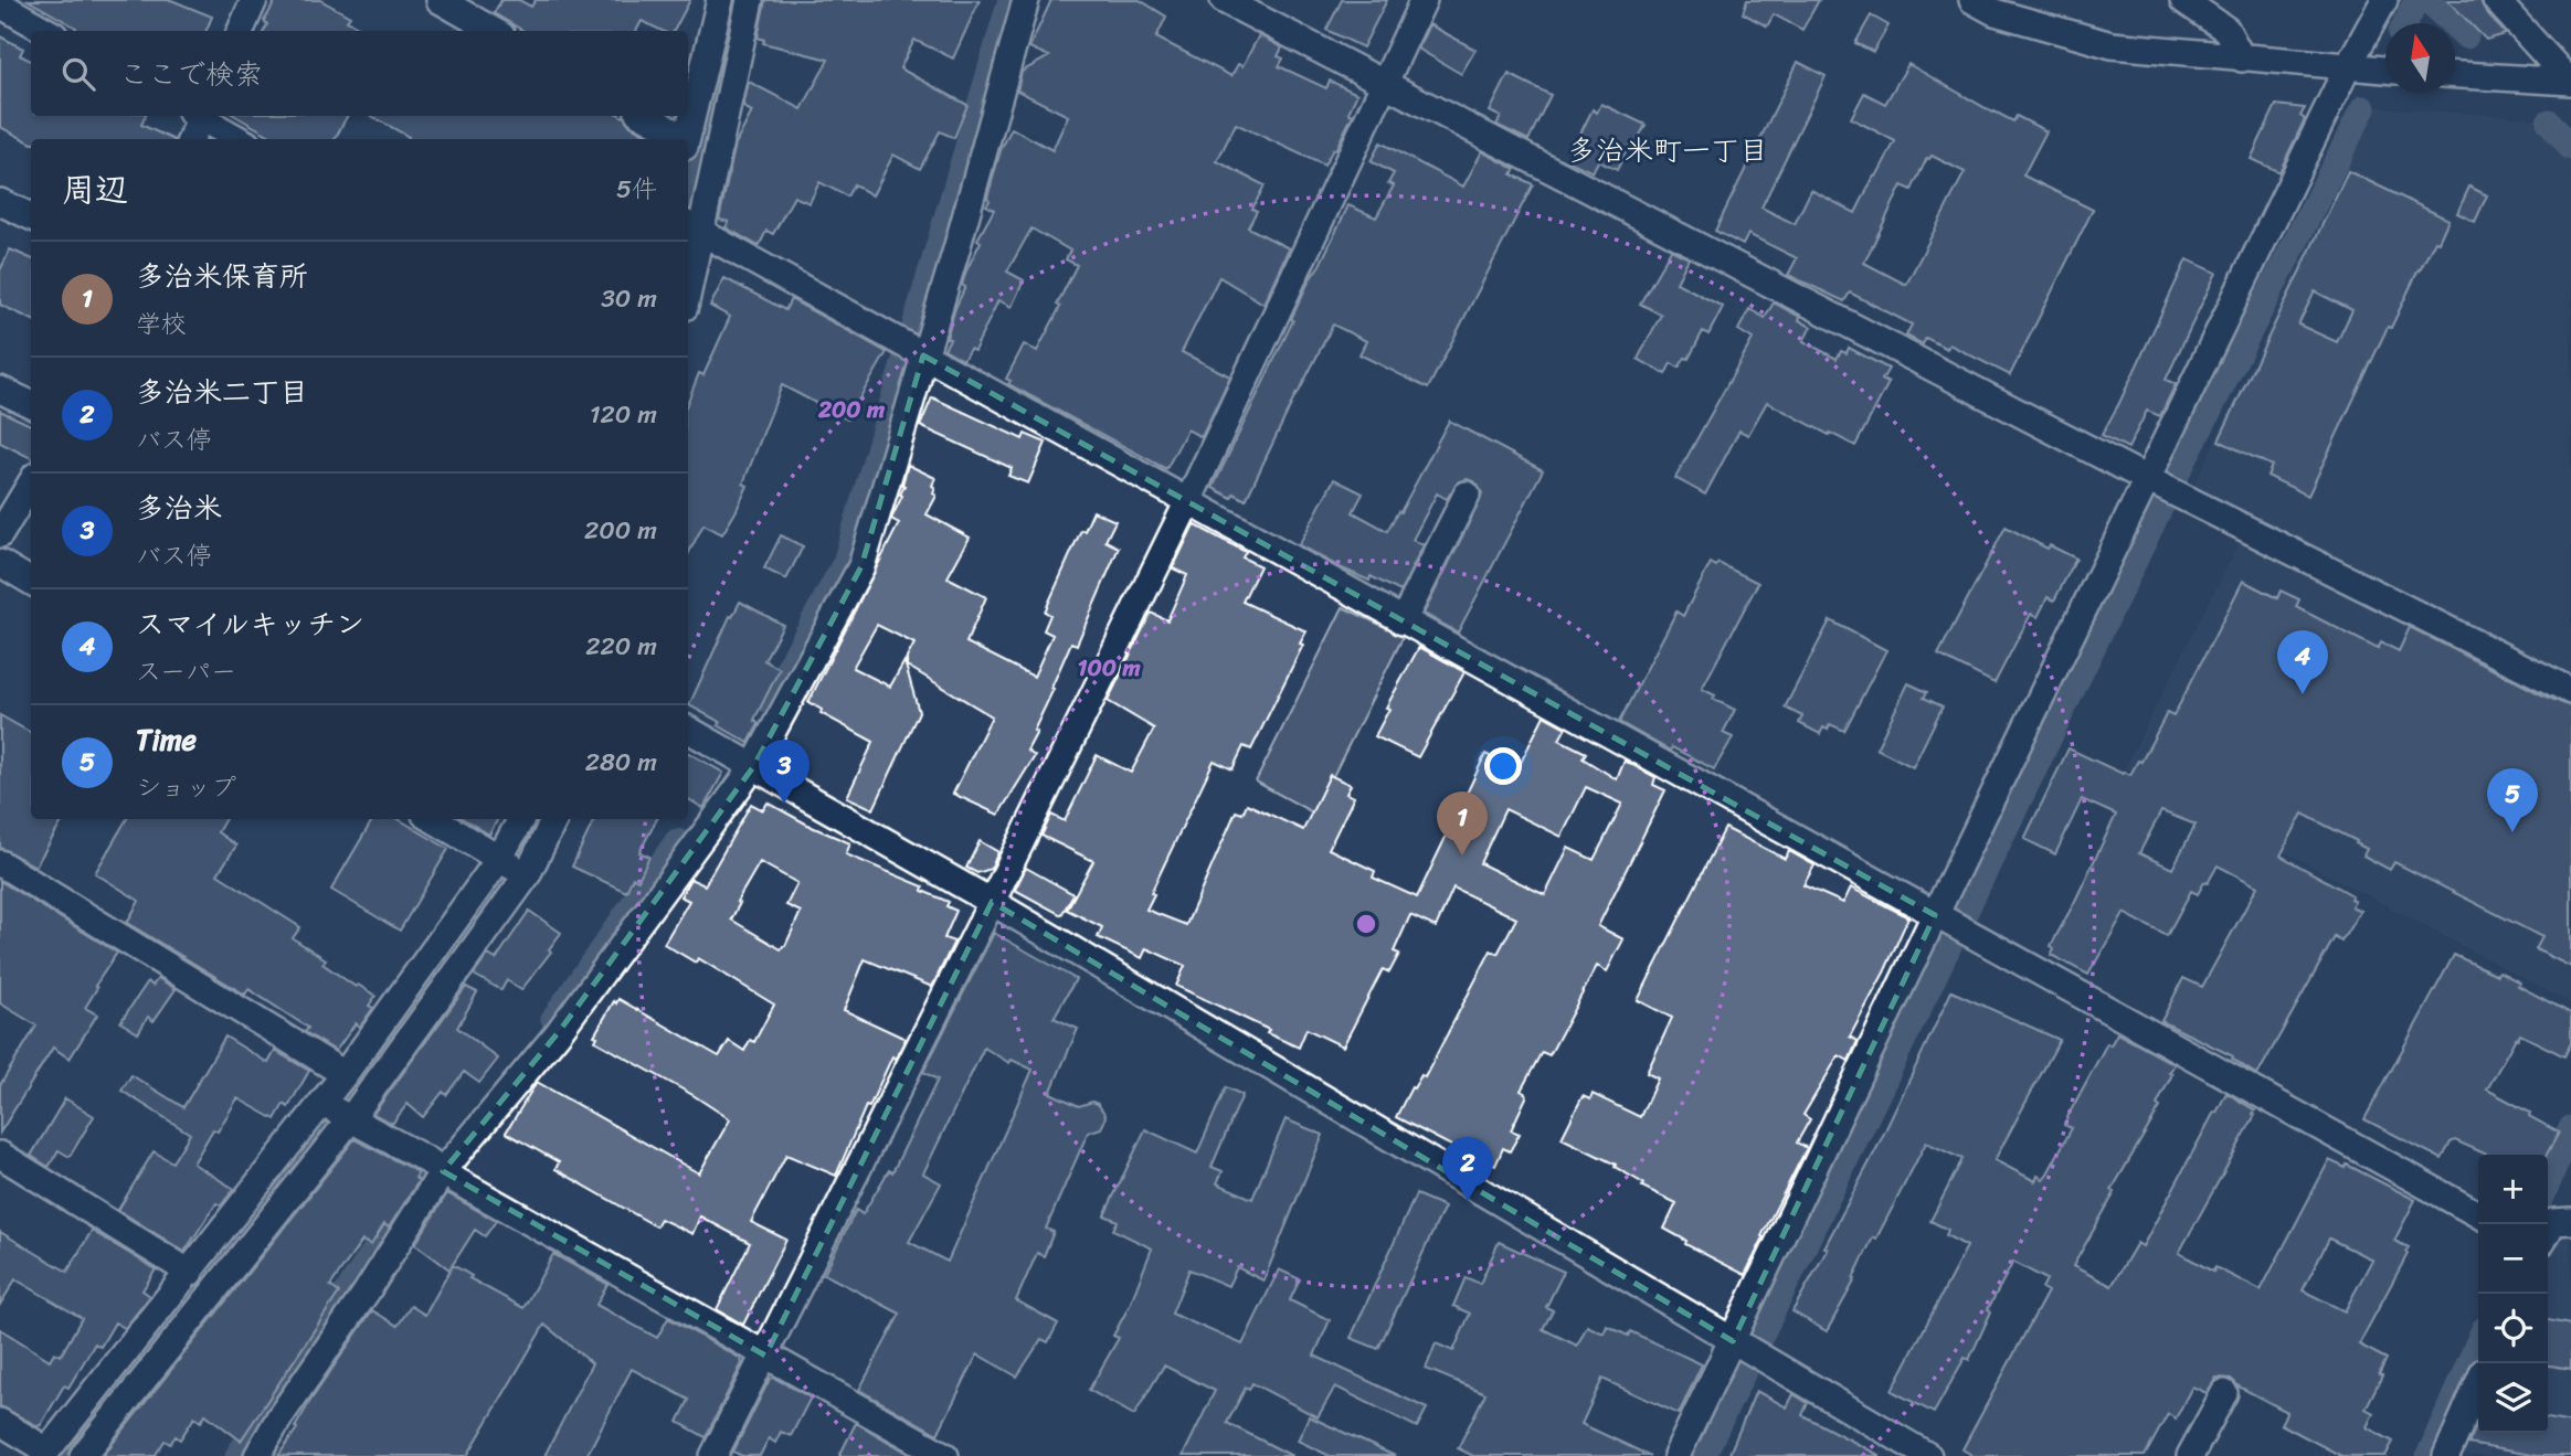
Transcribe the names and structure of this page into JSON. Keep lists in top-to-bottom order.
{
  "districts": ["多治米町一丁目"],
  "north": "top",
  "page": {
    "search": "ここで検索",
    "heading": ["周辺", "5件"],
    "list": [
      {
        "mark": "1",
        "name": "多治米保育所",
        "note": "学校",
        "value": "30 m"
      },
      {
        "mark": "2",
        "name": "多治米二丁目",
        "note": "バス停",
        "value": "120 m"
      },
      {
        "mark": "3",
        "name": "多治米",
        "note": "バス停",
        "value": "200 m"
      },
      {
        "mark": "4",
        "name": "スマイルキッチン",
        "note": "スーパー",
        "value": "220 m"
      },
      {
        "mark": "5",
        "name": "Time",
        "note": "ショップ",
        "value": "280 m"
      }
    ],
    "pins": [
      "4",
      "3",
      "5",
      "1",
      "2"
    ],
    "map_buttons": ["+", "−"]
  },
  "rings": ["200 m", "100 m"]
}
